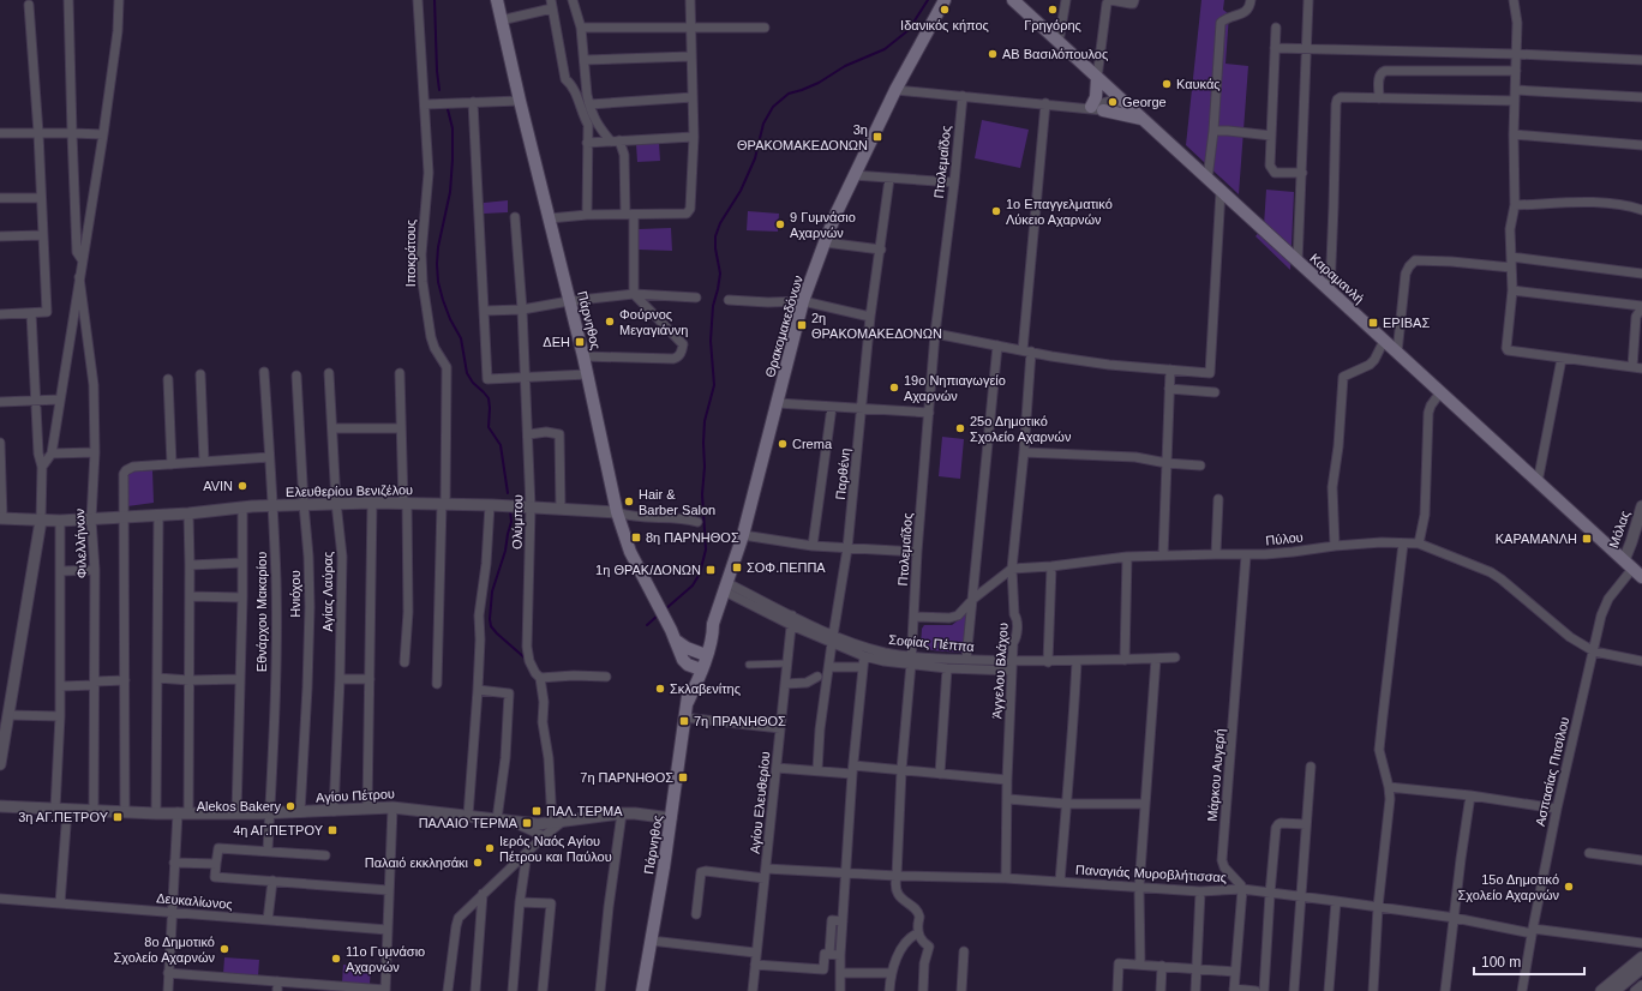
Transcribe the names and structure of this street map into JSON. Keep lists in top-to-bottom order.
{
  "streets": {
    "main road": ["Καραμανλή", "Πάρνηθος", "Θρακομακεδόνων"],
    "street": [
      "Πτολεμαΐδος",
      "Ιποκράτους",
      "Παρθένη",
      "Ελευθερίου Βενιζέλου",
      "Ολύμπου",
      "Μόλας",
      "Πύλου",
      "Φιλελλήνων",
      "Αγίας Λαύρας",
      "Ηνιόχου",
      "Εθνάρχου Μακαρίου",
      "Σοφίας Πέππα",
      "Άγγελου Βλάχου",
      "Ασπασίας Πιτσίλου",
      "Μάρκου Αυγερή",
      "Αγίου Πέτρου",
      "Αγίου Ελευθερίου",
      "Παναγιάς Μυροβλήτισσας",
      "Δευκαλίωνος"
    ]
  },
  "crossings": [
    ["Πτολεμαΐδος", "Σοφίας Πέππα"],
    ["Πτολεμαΐδος", "Παναγιάς Μυροβλήτισσας"],
    ["Ιποκράτους", "Ελευθερίου Βενιζέλου"],
    ["Καραμανλή", "Μόλας"],
    ["Καραμανλή", "Ασπασίας Πιτσίλου"],
    ["Πάρνηθος", "Θρακομακεδόνων"],
    ["Πάρνηθος", "Ελευθερίου Βενιζέλου"],
    ["Πάρνηθος", "Αγίου Πέτρου"],
    ["Θρακομακεδόνων", "Σοφίας Πέππα"],
    ["Παρθένη", "Σοφίας Πέππα"],
    ["Ελευθερίου Βενιζέλου", "Ολύμπου"],
    ["Ελευθερίου Βενιζέλου", "Φιλελλήνων"],
    ["Ελευθερίου Βενιζέλου", "Αγίας Λαύρας"],
    ["Ελευθερίου Βενιζέλου", "Ηνιόχου"],
    ["Ελευθερίου Βενιζέλου", "Εθνάρχου Μακαρίου"],
    ["Ολύμπου", "Αγίου Πέτρου"],
    ["Μόλας", "Ασπασίας Πιτσίλου"],
    ["Πύλου", "Άγγελου Βλάχου"],
    ["Πύλου", "Ασπασίας Πιτσίλου"],
    ["Πύλου", "Μάρκου Αυγερή"],
    ["Φιλελλήνων", "Αγίου Πέτρου"],
    ["Αγίας Λαύρας", "Αγίου Πέτρου"],
    ["Ηνιόχου", "Αγίου Πέτρου"],
    ["Εθνάρχου Μακαρίου", "Αγίου Πέτρου"],
    ["Σοφίας Πέππα", "Άγγελου Βλάχου"],
    ["Σοφίας Πέππα", "Αγίου Ελευθερίου"],
    ["Άγγελου Βλάχου", "Παναγιάς Μυροβλήτισσας"],
    ["Ασπασίας Πιτσίλου", "Παναγιάς Μυροβλήτισσας"],
    ["Μάρκου Αυγερή", "Παναγιάς Μυροβλήτισσας"],
    ["Αγίου Ελευθερίου", "Παναγιάς Μυροβλήτισσας"]
  ],
  "places": {
    "other": [
      "Ιδανικός κήπος",
      "Γρηγόρης",
      "ΑΒ Βασιλόπουλος",
      "Καυκάς",
      "George",
      "1ο Επαγγελματικό Λύκειο Αχαρνών",
      "9 Γυμνάσιο Αχαρνών",
      "Φούρνος Μεγαγιάννη",
      "19ο Νηπιαγωγείο Αχαρνών",
      "25ο Δημοτικό Σχολείο Αχαρνών",
      "Crema",
      "AVIN",
      "Hair & Barber Salon",
      "Σκλαβενίτης",
      "Alekos Bakery",
      "Ιερός Ναός Αγίου Πέτρου και Παύλου",
      "Παλαιό εκκλησάκι",
      "15ο Δημοτικό Σχολείο Αχαρνών",
      "8ο Δημοτικό Σχολείο Αχαρνών",
      "11ο Γυμνάσιο Αχαρνών"
    ],
    "transit": [
      "3η ΘΡΑΚΟΜΑΚΕΔΟΝΩΝ",
      "ΕΡΙΒΑΣ",
      "2η ΘΡΑΚΟΜΑΚΕΔΟΝΩΝ",
      "ΔΕΗ",
      "8η ΠΑΡΝΗΘΟΣ",
      "ΚΑΡΑΜΑΝΛΗ",
      "ΣΟΦ.ΠΕΠΠΑ",
      "1η ΘΡΑΚ/ΔΟΝΩΝ",
      "7η ΠΡΑΝΗΘΟΣ",
      "7η ΠΑΡΝΗΘΟΣ",
      "ΠΑΛ.ΤΕΡΜΑ",
      "3η ΑΓ.ΠΕΤΡΟΥ",
      "ΠΑΛΑΙΟ ΤΕΡΜΑ",
      "4η ΑΓ.ΠΕΤΡΟΥ"
    ]
  },
  "scale_bar": "100 m"
}
